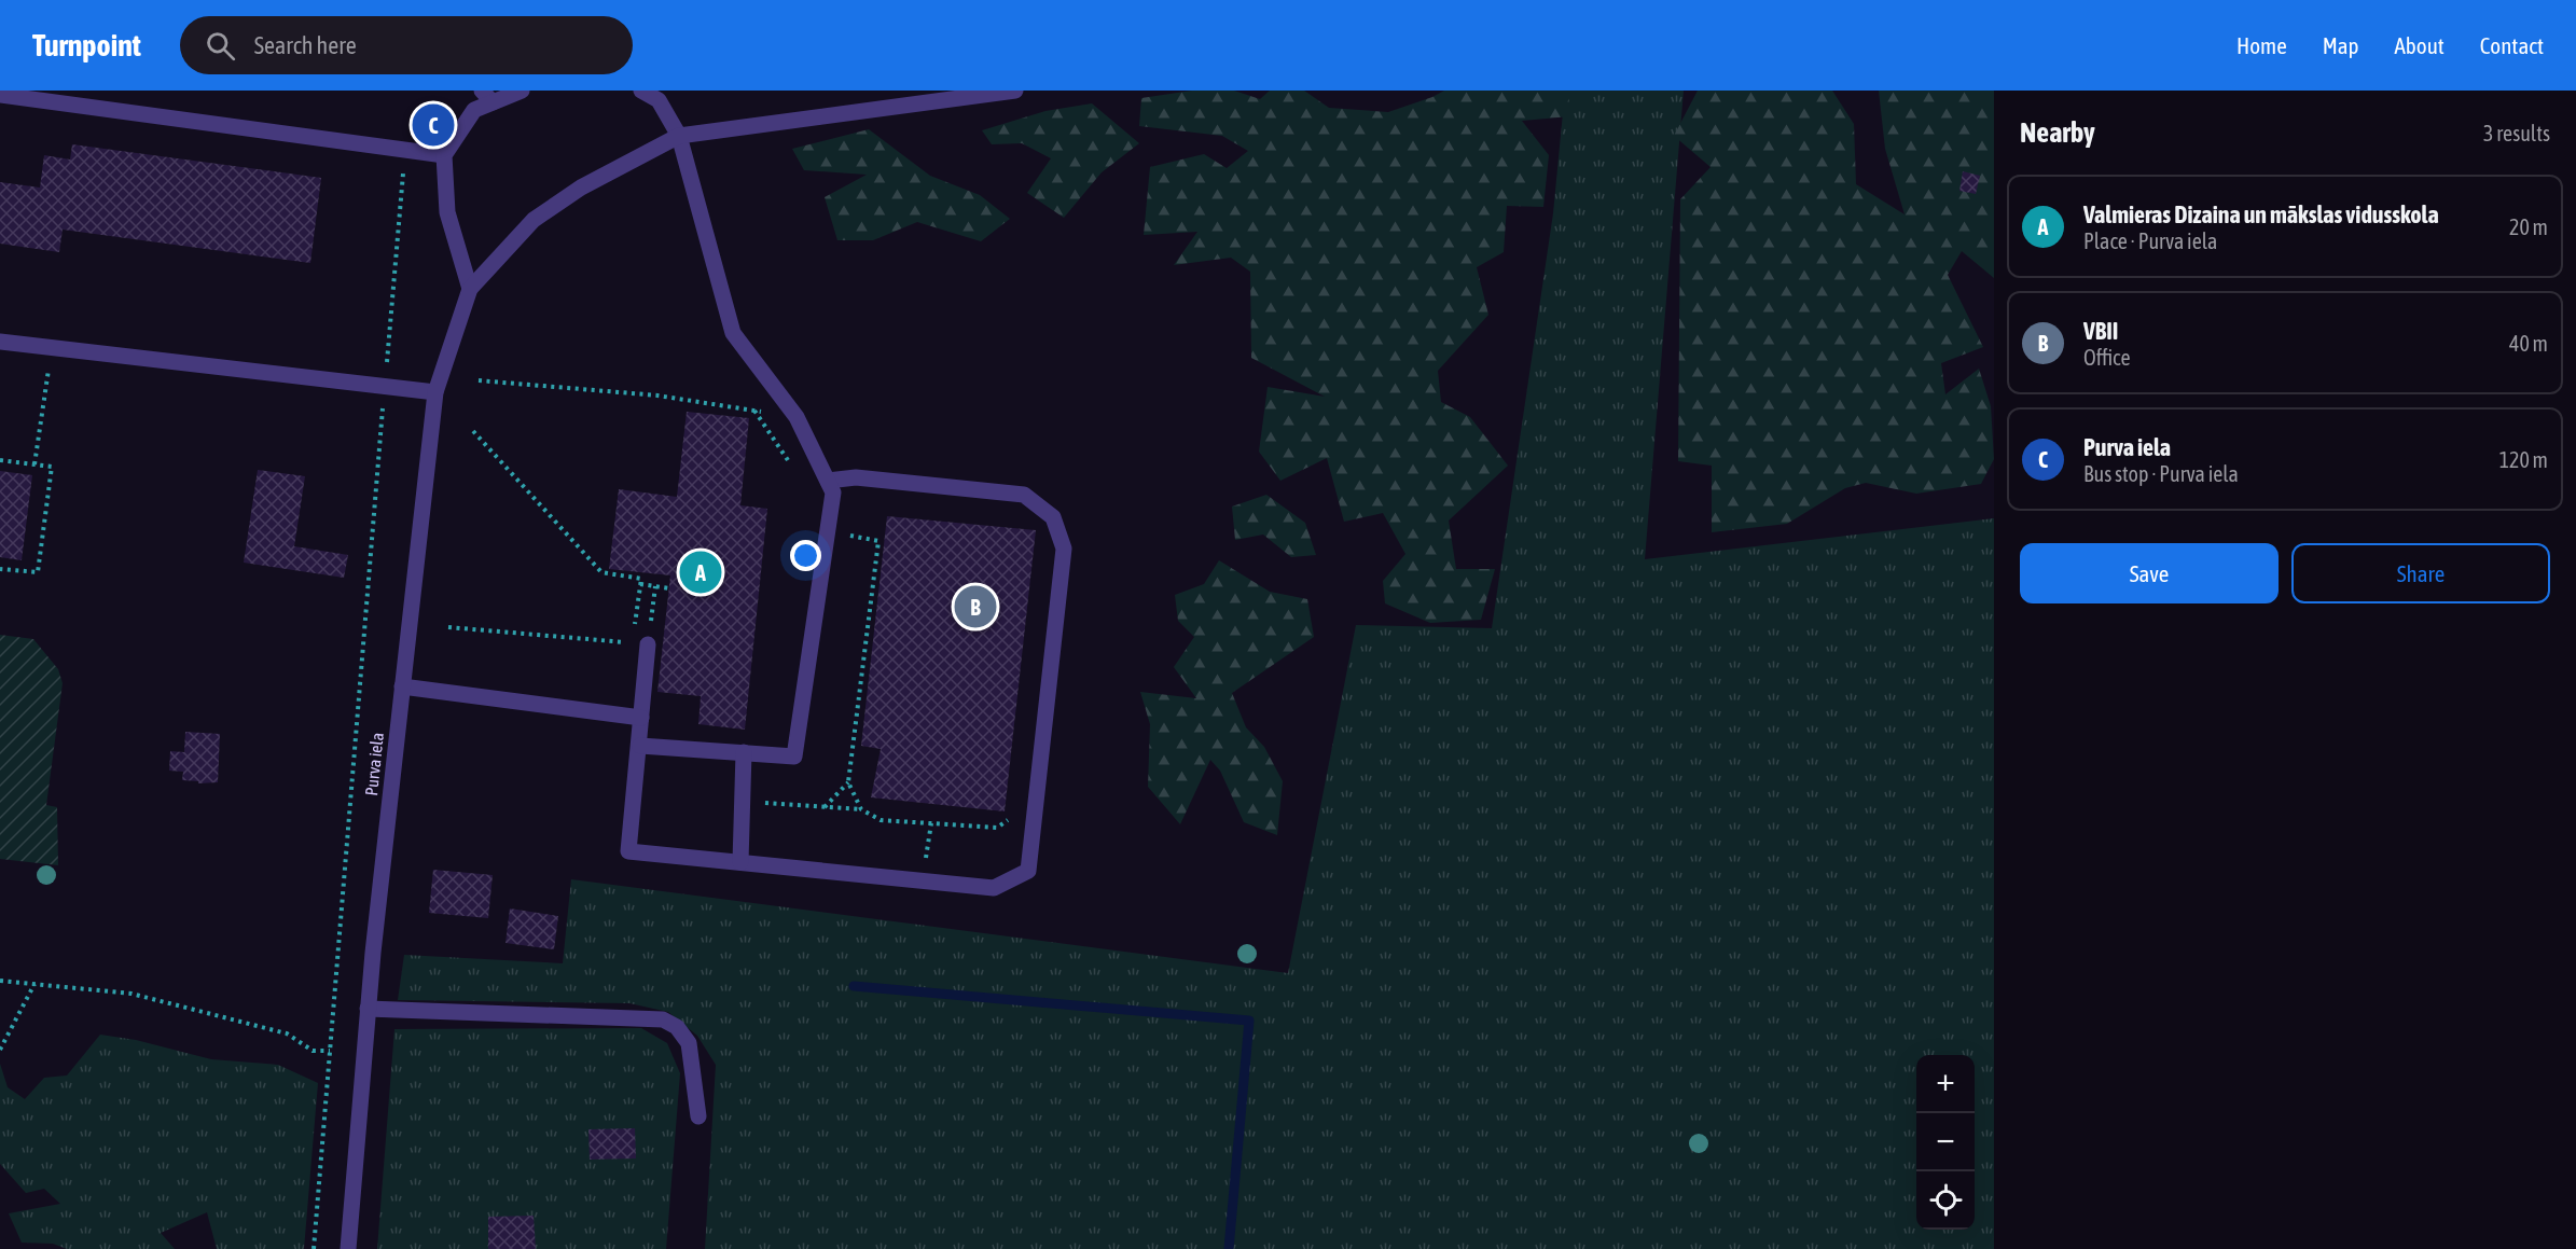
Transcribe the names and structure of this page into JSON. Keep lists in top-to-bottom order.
{
  "streets": {
    "street": ["Purva iela"]
  },
  "page": {
    "header": "Turnpoint",
    "search": "Search here",
    "nav": [
      "Home",
      "Map",
      "About",
      "Contact"
    ],
    "heading": ["Nearby", "3 results"],
    "pins": ["C", "A", "B"],
    "list": [
      {
        "mark": "A",
        "name": "Valmieras Dizaina un mākslas vidusskola",
        "note": "Place · Purva iela",
        "value": "20 m"
      },
      {
        "mark": "B",
        "name": "VBII",
        "note": "Office",
        "value": "40 m"
      },
      {
        "mark": "C",
        "name": "Purva iela",
        "note": "Bus stop · Purva iela",
        "value": "120 m"
      }
    ],
    "buttons": ["Save", "Share"],
    "map_buttons": ["+", "−"]
  }
}
